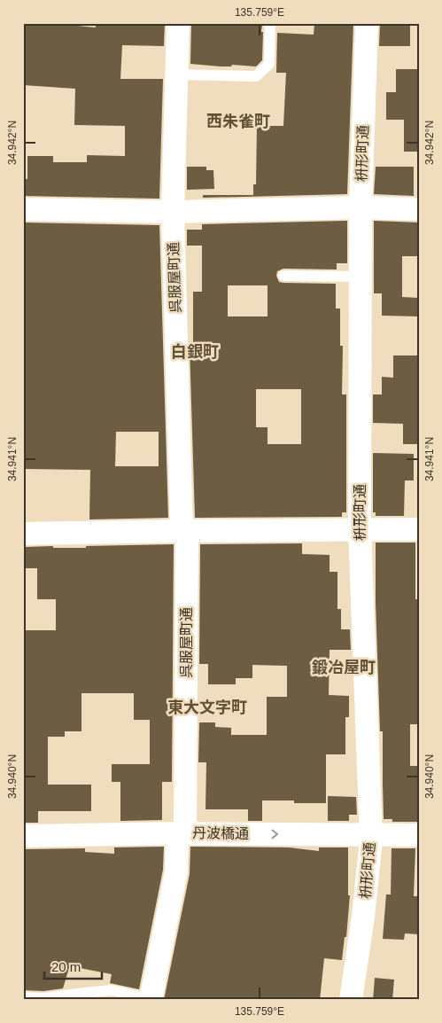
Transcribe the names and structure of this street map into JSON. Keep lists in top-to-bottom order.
{
  "streets": {
    "street": ["枡形町通", "呉服屋町通", "丹波橋通"]
  },
  "crossings": [
    ["枡形町通", "丹波橋通"],
    ["呉服屋町通", "丹波橋通"]
  ],
  "one_way": ["丹波橋通"],
  "districts": [
    "西朱雀町",
    "白銀町",
    "鍛冶屋町",
    "東大文字町"
  ],
  "scale_bar": "20 m",
  "coordinates": [
    "135.759°E",
    "34.942°N",
    "34.941°N",
    "34.940°N"
  ]
}
